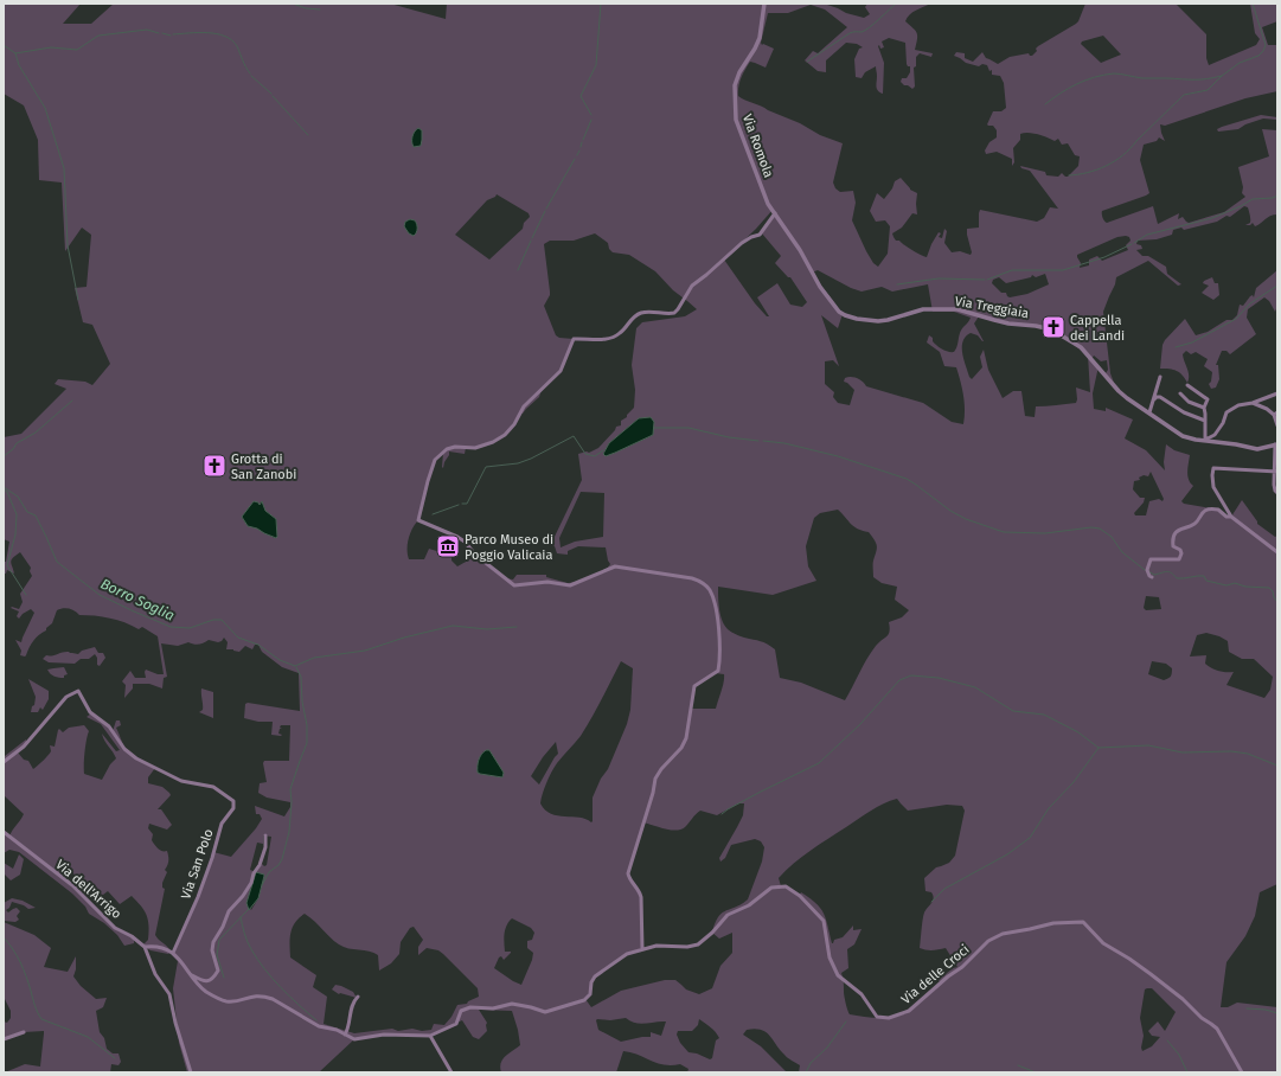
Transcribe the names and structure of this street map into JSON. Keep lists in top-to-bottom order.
{
  "streets": {
    "street": [
      "Via Romola",
      "Via Treggiaia",
      "Via San Polo",
      "Via dell'Arrigo",
      "Via delle Croci"
    ]
  },
  "crossings": [
    ["Via Romola", "Via Treggiaia"],
    ["Via San Polo", "Via delle Croci"]
  ],
  "water": ["Borro Soglia"],
  "places": {
    "church": ["Cappella dei Landi", "Grotta di San Zanobi"],
    "museum": ["Parco Museo di Poggio Valicaia"]
  }
}
